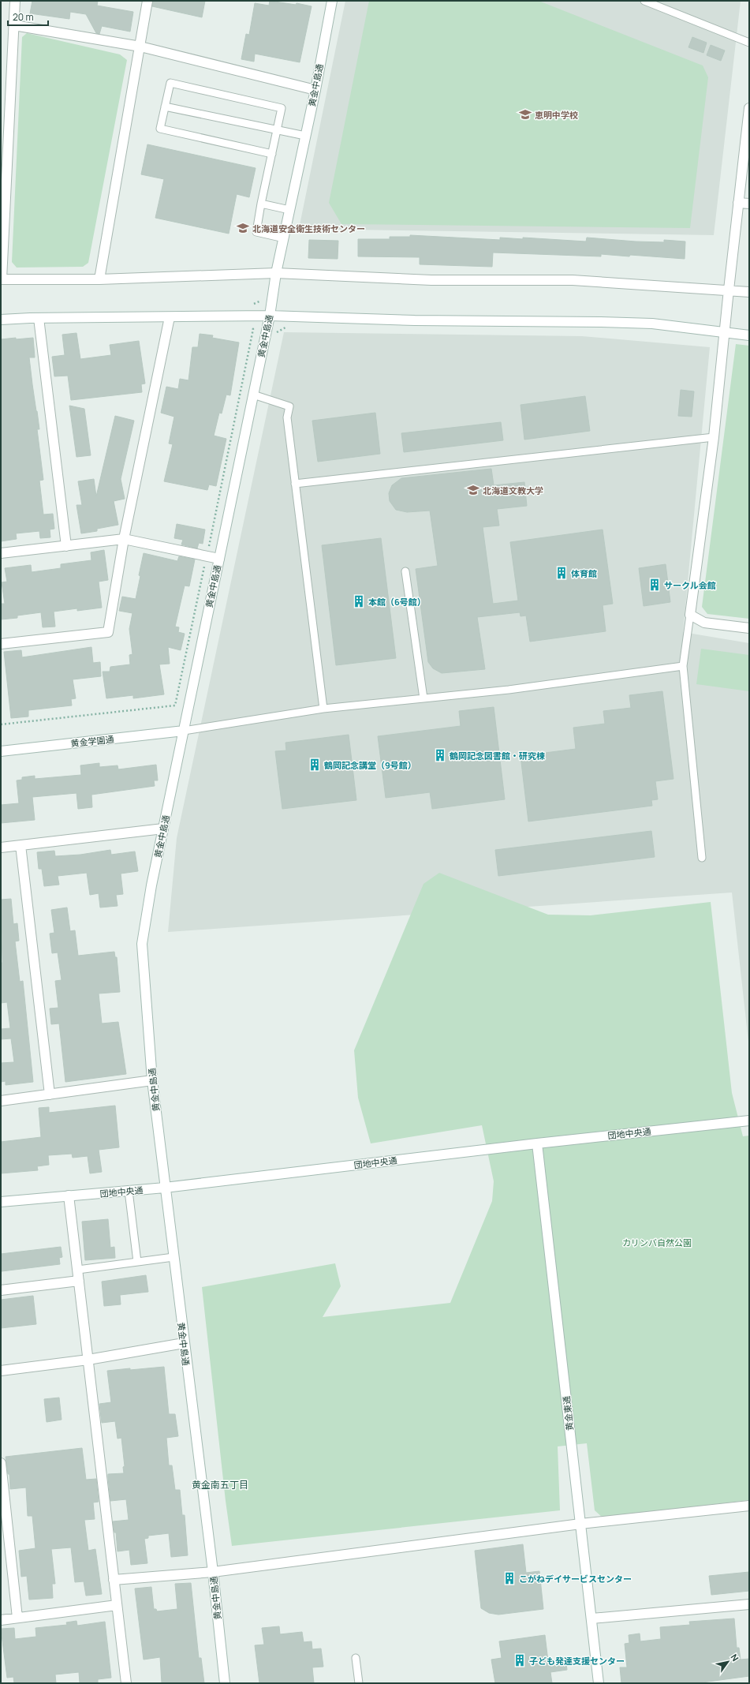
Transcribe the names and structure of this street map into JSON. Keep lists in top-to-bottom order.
{
  "streets": {
    "street": [
      "黄金中島通",
      "黄金学園通",
      "団地中央通",
      "黄金東通"
    ]
  },
  "crossings": [
    ["黄金中島通", "黄金学園通"],
    ["黄金中島通", "団地中央通"],
    ["団地中央通", "黄金東通"]
  ],
  "districts": ["黄金南五丁目"],
  "parks": ["カリンバ自然公園"],
  "places": {
    "school or university": ["恵明中学校", "北海道安全衛生技術センター", "北海道文教大学"],
    "building": [
      "体育館",
      "サークル会館",
      "本館（6号館）",
      "鶴岡記念図書館・研究棟",
      "鶴岡記念講堂（9号館）",
      "こがねデイサービスセンター",
      "子ども発達支援センター"
    ]
  },
  "scale_bar": "20 m",
  "north": "top right"
}
